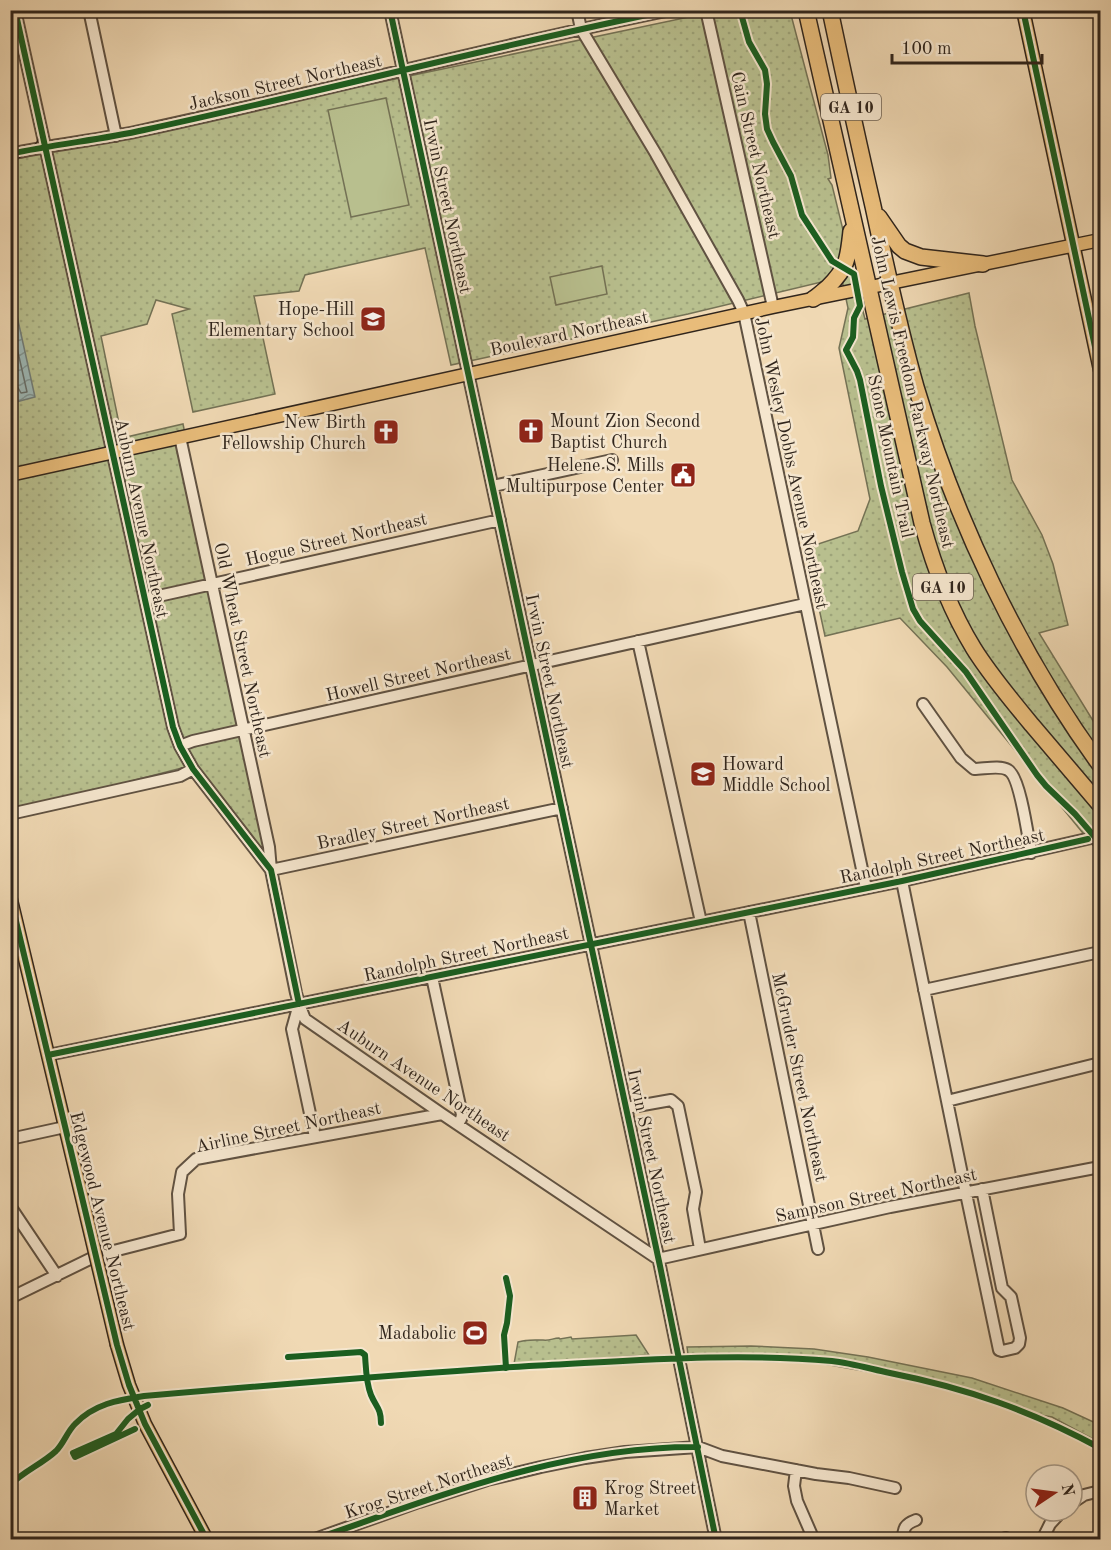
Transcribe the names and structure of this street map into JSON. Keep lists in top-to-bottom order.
{
  "streets": {
    "highway": ["GA 10", "John Lewis Freedom Parkway Northeast"],
    "main road": ["Boulevard Northeast", "Edgewood Avenue Northeast"],
    "street": [
      "Jackson Street Northeast",
      "Cain Street Northeast",
      "Irwin Street Northeast",
      "John Wesley Dobbs Avenue Northeast",
      "Auburn Avenue Northeast",
      "Hogue Street Northeast",
      "Old Wheat Street Northeast",
      "Howell Street Northeast",
      "Bradley Street Northeast",
      "Randolph Street Northeast",
      "McGruder Street Northeast",
      "Airline Street Northeast",
      "Sampson Street Northeast",
      "Krog Street Northeast"
    ],
    "cycle path": ["Stone Mountain Trail"]
  },
  "crossings": [
    ["Jackson Street Northeast", "Irwin Street Northeast"],
    ["Jackson Street Northeast", "John Wesley Dobbs Avenue Northeast"],
    ["Jackson Street Northeast", "Auburn Avenue Northeast"],
    ["Cain Street Northeast", "Boulevard Northeast"],
    ["Irwin Street Northeast", "Boulevard Northeast"],
    ["Irwin Street Northeast", "Auburn Avenue Northeast"],
    ["Irwin Street Northeast", "Hogue Street Northeast"],
    ["Irwin Street Northeast", "Howell Street Northeast"],
    ["Irwin Street Northeast", "Bradley Street Northeast"],
    ["Irwin Street Northeast", "Randolph Street Northeast"],
    ["Irwin Street Northeast", "Sampson Street Northeast"],
    ["Irwin Street Northeast", "Krog Street Northeast"],
    ["Boulevard Northeast", "John Lewis Freedom Parkway Northeast"],
    ["Boulevard Northeast", "John Wesley Dobbs Avenue Northeast"],
    ["Boulevard Northeast", "Auburn Avenue Northeast"],
    ["Boulevard Northeast", "Old Wheat Street Northeast"],
    ["John Wesley Dobbs Avenue Northeast", "Howell Street Northeast"],
    ["John Wesley Dobbs Avenue Northeast", "Randolph Street Northeast"],
    ["Auburn Avenue Northeast", "Hogue Street Northeast"],
    ["Auburn Avenue Northeast", "Old Wheat Street Northeast"],
    ["Auburn Avenue Northeast", "Howell Street Northeast"],
    ["Auburn Avenue Northeast", "Bradley Street Northeast"],
    ["Auburn Avenue Northeast", "Randolph Street Northeast"],
    ["Auburn Avenue Northeast", "Airline Street Northeast"],
    ["Auburn Avenue Northeast", "Sampson Street Northeast"],
    ["Hogue Street Northeast", "Old Wheat Street Northeast"],
    ["Old Wheat Street Northeast", "Howell Street Northeast"],
    ["Old Wheat Street Northeast", "Bradley Street Northeast"],
    ["Randolph Street Northeast", "McGruder Street Northeast"],
    ["Randolph Street Northeast", "Edgewood Avenue Northeast"],
    ["McGruder Street Northeast", "Sampson Street Northeast"]
  ],
  "places": {
    "school or university": ["Hope-Hill Elementary School", "Howard Middle School"],
    "church": ["Mount Zion Second Baptist Church", "New Birth Fellowship Church"],
    "public building": ["Helene S. Mills Multipurpose Center"],
    "sports": ["Madabolic"],
    "building": ["Krog Street Market"]
  },
  "scale_bar": "100 m",
  "north": "right"
}
